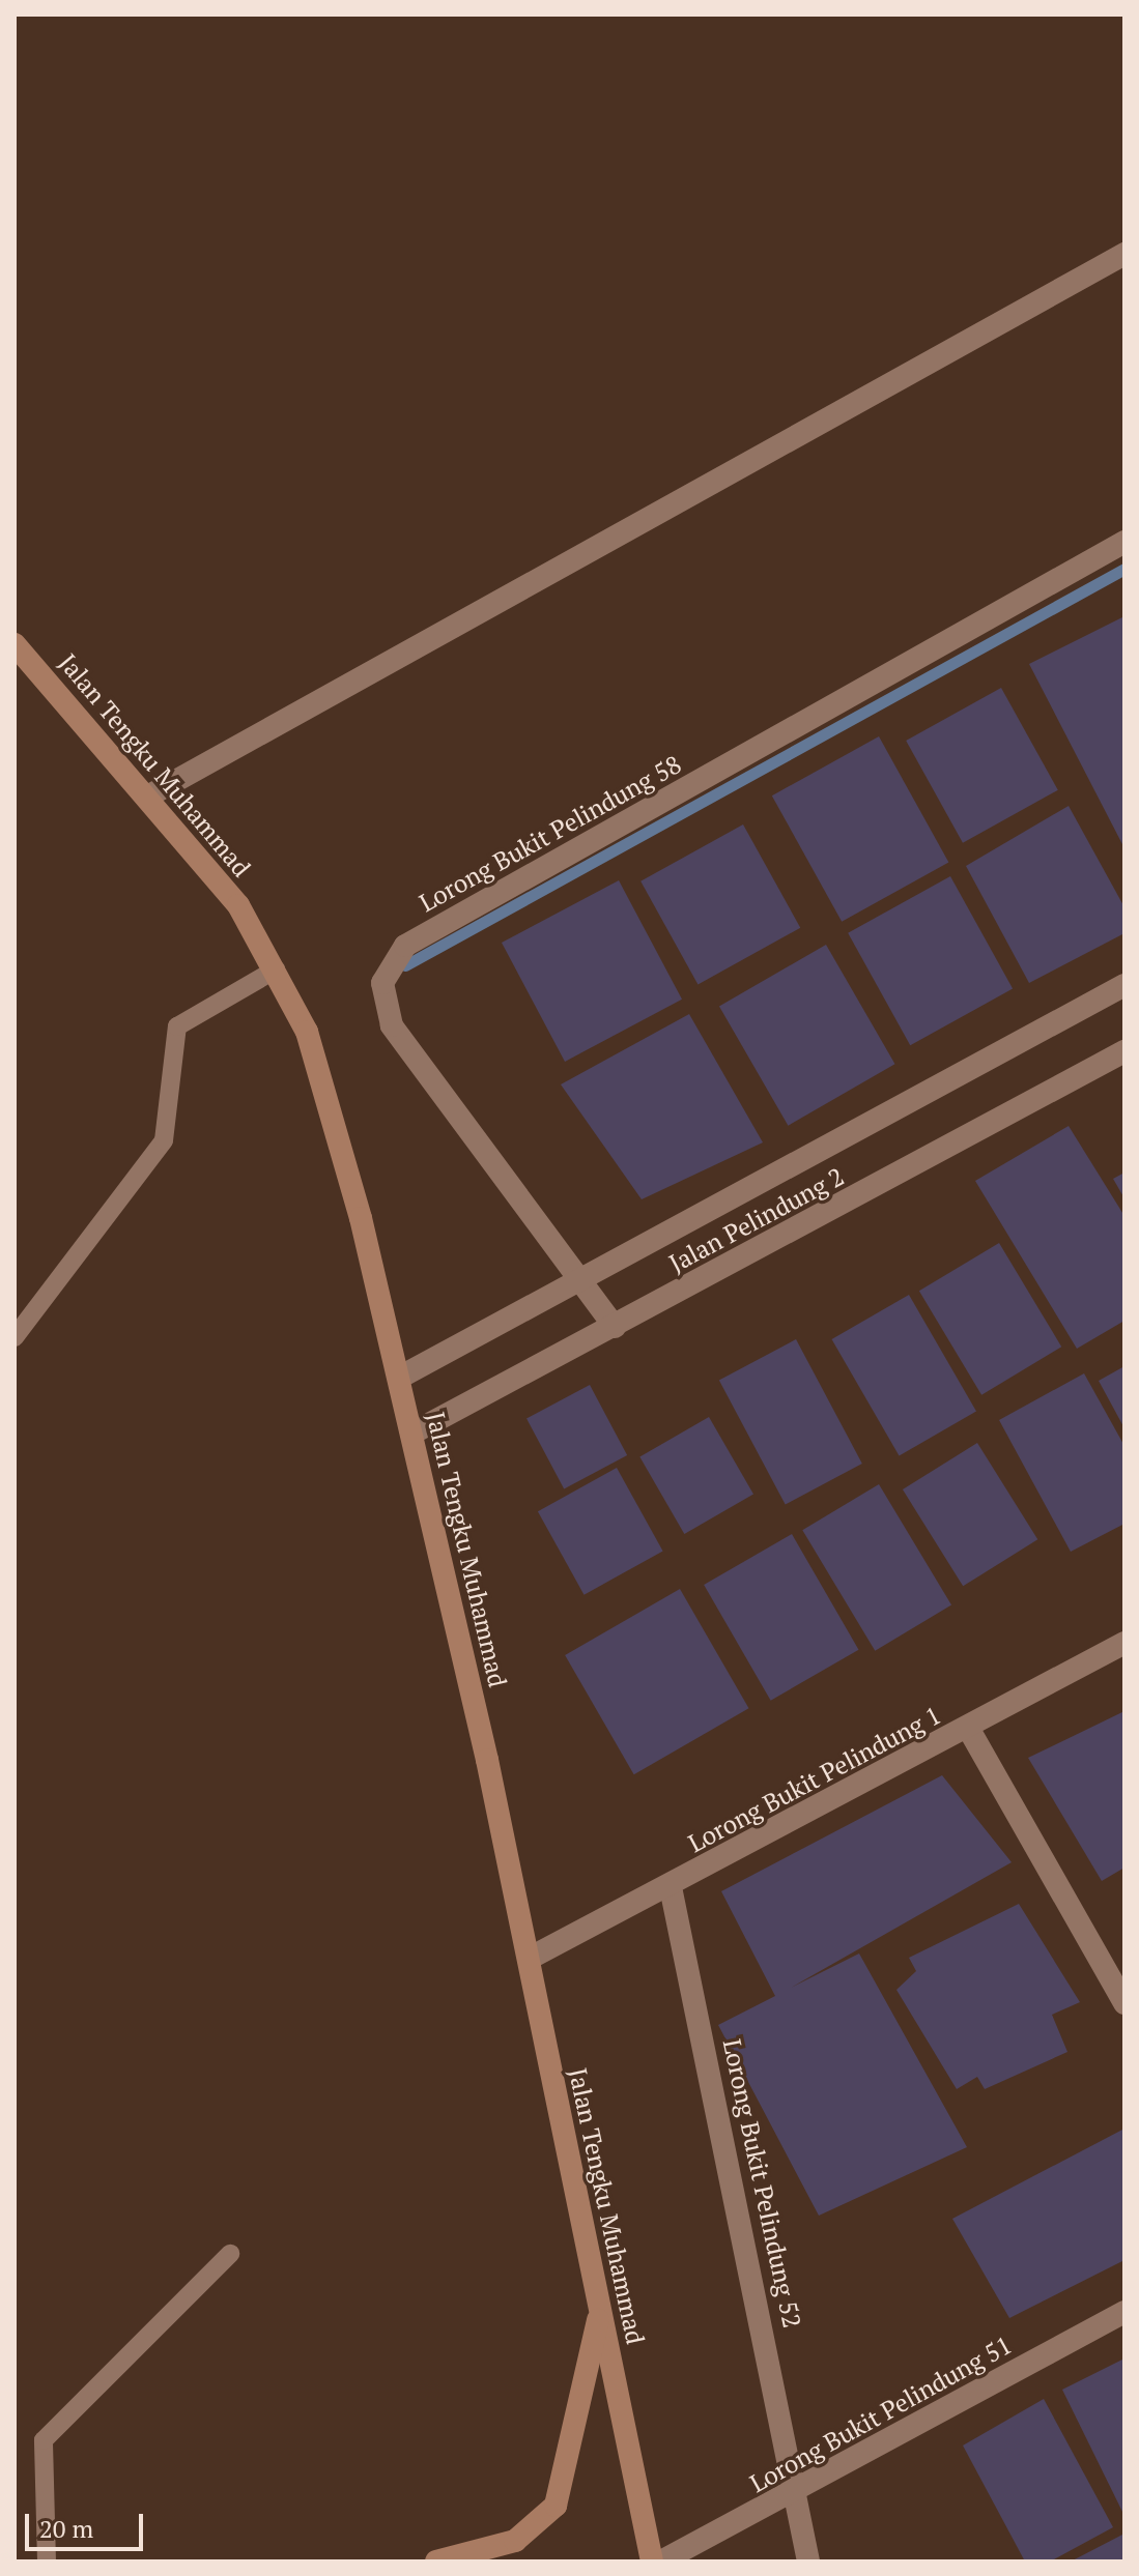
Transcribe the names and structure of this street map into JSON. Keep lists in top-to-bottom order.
{
  "streets": {
    "main road": ["Jalan Tengku Muhammad"],
    "street": [
      "Lorong Bukit Pelindung 58",
      "Jalan Pelindung 2",
      "Lorong Bukit Pelindung 1",
      "Lorong Bukit Pelindung 52",
      "Lorong Bukit Pelindung 51"
    ]
  },
  "crossings": [
    ["Jalan Tengku Muhammad", "Jalan Pelindung 2"],
    ["Jalan Tengku Muhammad", "Lorong Bukit Pelindung 1"],
    ["Lorong Bukit Pelindung 58", "Jalan Pelindung 2"],
    ["Lorong Bukit Pelindung 1", "Lorong Bukit Pelindung 52"],
    ["Lorong Bukit Pelindung 52", "Lorong Bukit Pelindung 51"]
  ],
  "scale_bar": "20 m"
}
